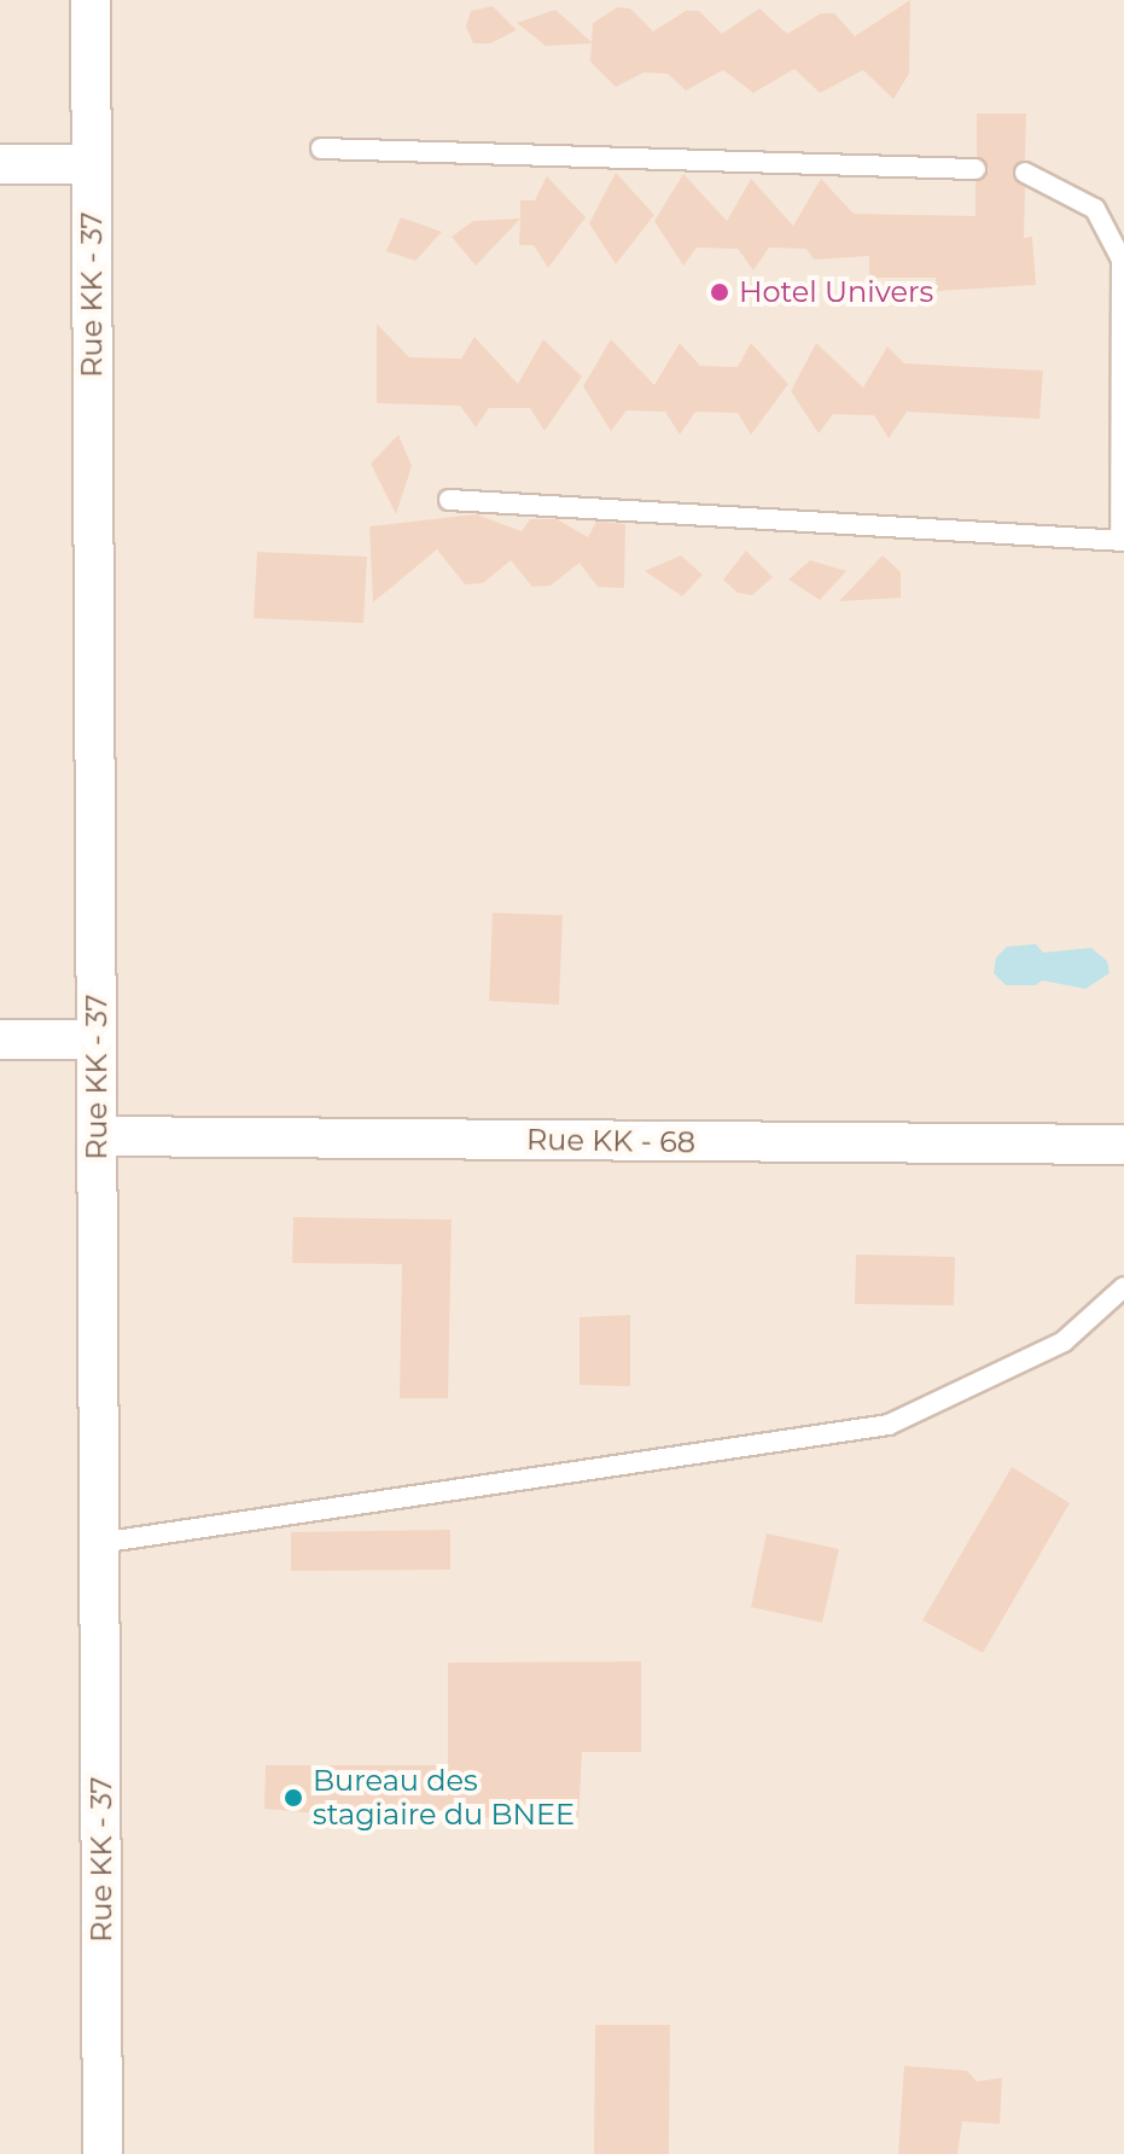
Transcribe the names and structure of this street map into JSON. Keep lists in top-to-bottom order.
{
  "streets": {
    "street": ["Rue KK - 37", "Rue KK - 68"]
  },
  "crossings": [
    ["Rue KK - 37", "Rue KK - 68"]
  ],
  "places": ["Hotel Univers", "Bureau des stagiaire du BNEE"]
}
